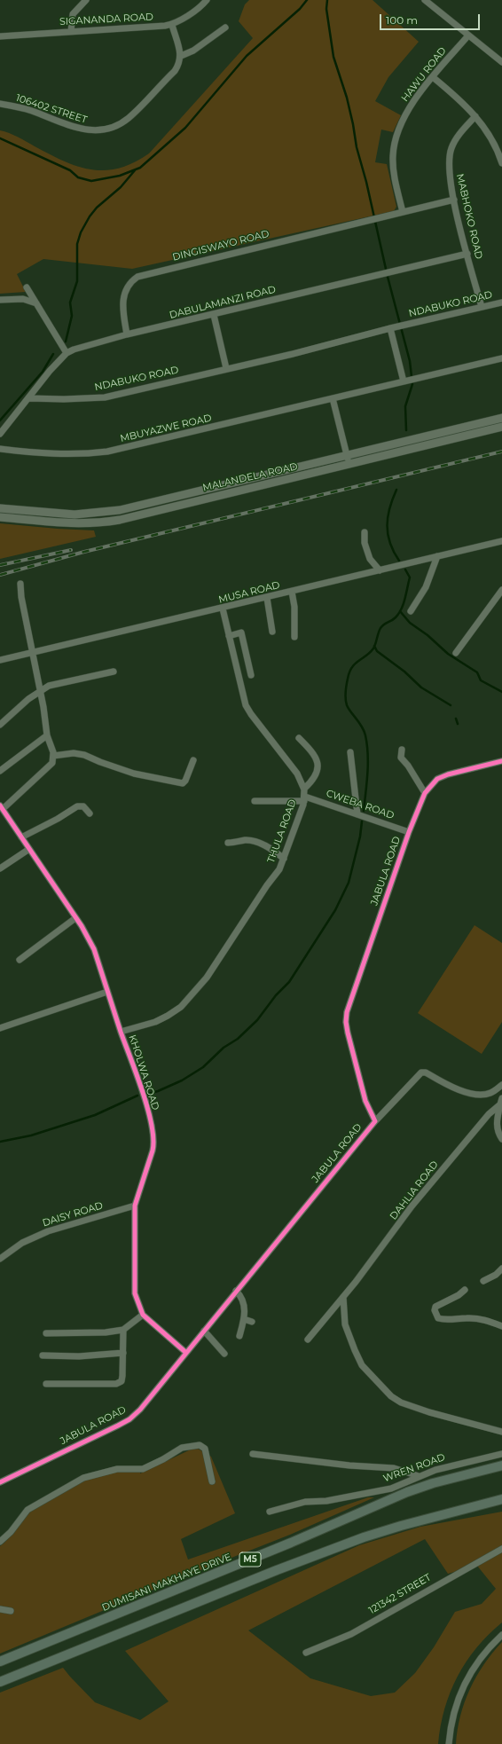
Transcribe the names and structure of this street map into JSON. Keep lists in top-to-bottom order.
{
  "streets": {
    "main road": ["MALANDELA ROAD", "M5", "DUMISANI MAKHAYE DRIVE"],
    "street": [
      "SIGANANDA ROAD",
      "HAWU ROAD",
      "106402 STREET",
      "MABHOKO ROAD",
      "DINGISWAYO ROAD",
      "DABULAMANZI ROAD",
      "NDABUKO ROAD",
      "MBUYAZWE ROAD",
      "MUSA ROAD",
      "CWEBA ROAD",
      "THULA ROAD",
      "JABULA ROAD",
      "KHOLWA ROAD",
      "DAHLIA ROAD",
      "DAISY ROAD",
      "WREN ROAD",
      "121342 STREET"
    ]
  },
  "crossings": [
    ["HAWU ROAD", "DINGISWAYO ROAD"],
    ["MABHOKO ROAD", "DABULAMANZI ROAD"],
    ["MABHOKO ROAD", "NDABUKO ROAD"],
    ["DINGISWAYO ROAD", "DABULAMANZI ROAD"],
    ["DABULAMANZI ROAD", "NDABUKO ROAD"],
    ["MUSA ROAD", "THULA ROAD"],
    ["CWEBA ROAD", "THULA ROAD"],
    ["CWEBA ROAD", "JABULA ROAD"],
    ["THULA ROAD", "KHOLWA ROAD"],
    ["JABULA ROAD", "KHOLWA ROAD"],
    ["KHOLWA ROAD", "DAISY ROAD"]
  ],
  "scale_bar": "100 m"
}
